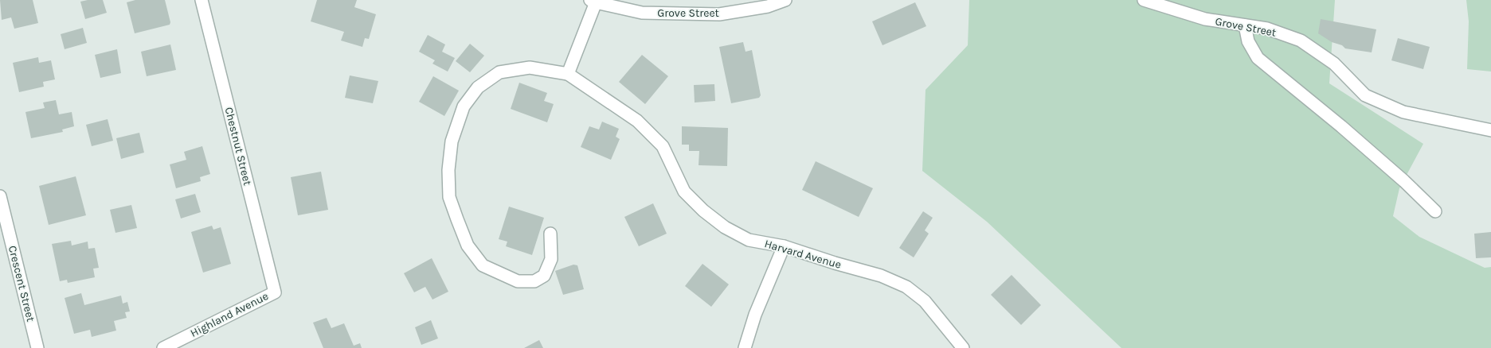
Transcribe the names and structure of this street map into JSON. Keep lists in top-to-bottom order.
{
  "streets": {
    "street": [
      "Grove Street",
      "Chestnut Street",
      "Harvard Avenue",
      "Crescent Street",
      "Highland Avenue"
    ]
  },
  "crossings": [
    ["Chestnut Street", "Highland Avenue"]
  ]
}
